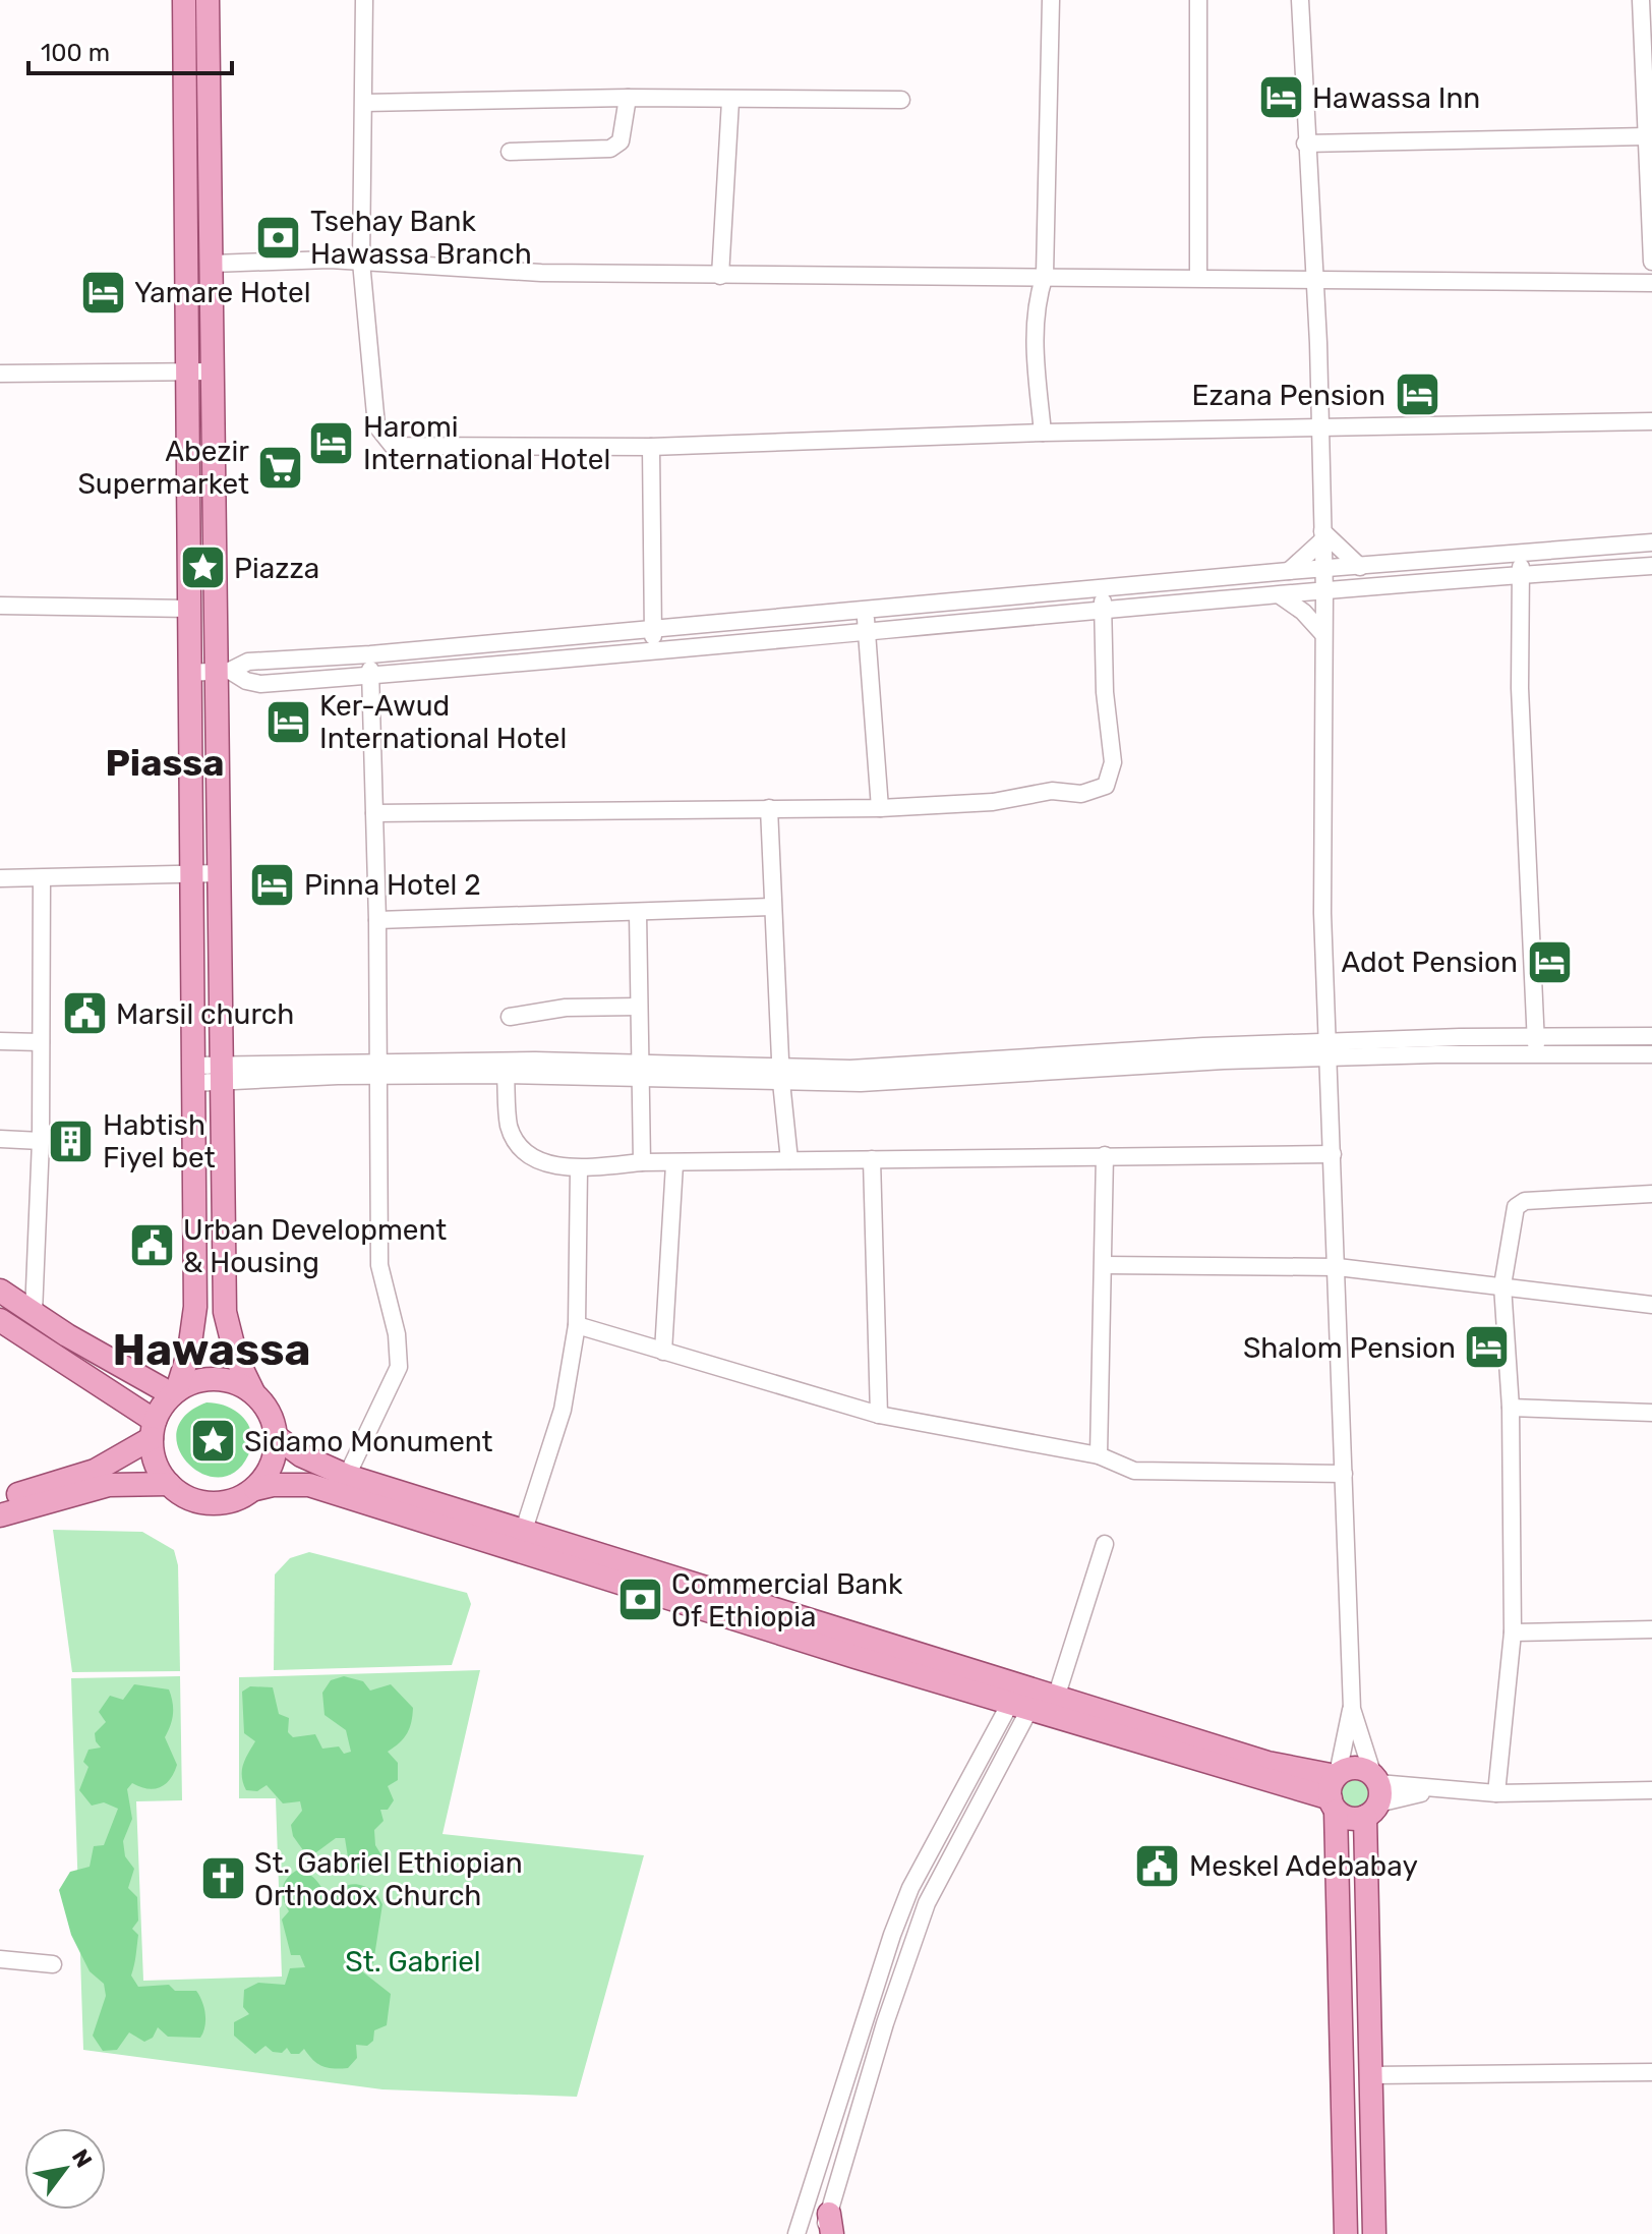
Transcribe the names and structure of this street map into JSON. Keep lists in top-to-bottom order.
{
  "districts": ["Piassa", "Hawassa"],
  "parks": ["St. Gabriel"],
  "places": {
    "hotel": [
      "Hawassa Inn",
      "Yamare Hotel",
      "Ezana Pension",
      "Haromi International Hotel",
      "Ker-Awud International Hotel",
      "Pinna Hotel 2",
      "Adot Pension",
      "Shalom Pension"
    ],
    "bank": ["Tsehay Bank Hawassa Branch", "Commercial Bank Of Ethiopia"],
    "supermarket": ["Abezir Supermarket"],
    "place": ["Piazza", "Sidamo Monument"],
    "public building": ["Marsil church", "Urban Development & Housing", "Meskel Adebabay"],
    "building": ["Habtish Fiyel bet"],
    "church": ["St. Gabriel Ethiopian Orthodox Church"]
  },
  "scale_bar": "100 m",
  "north": "top right"
}
